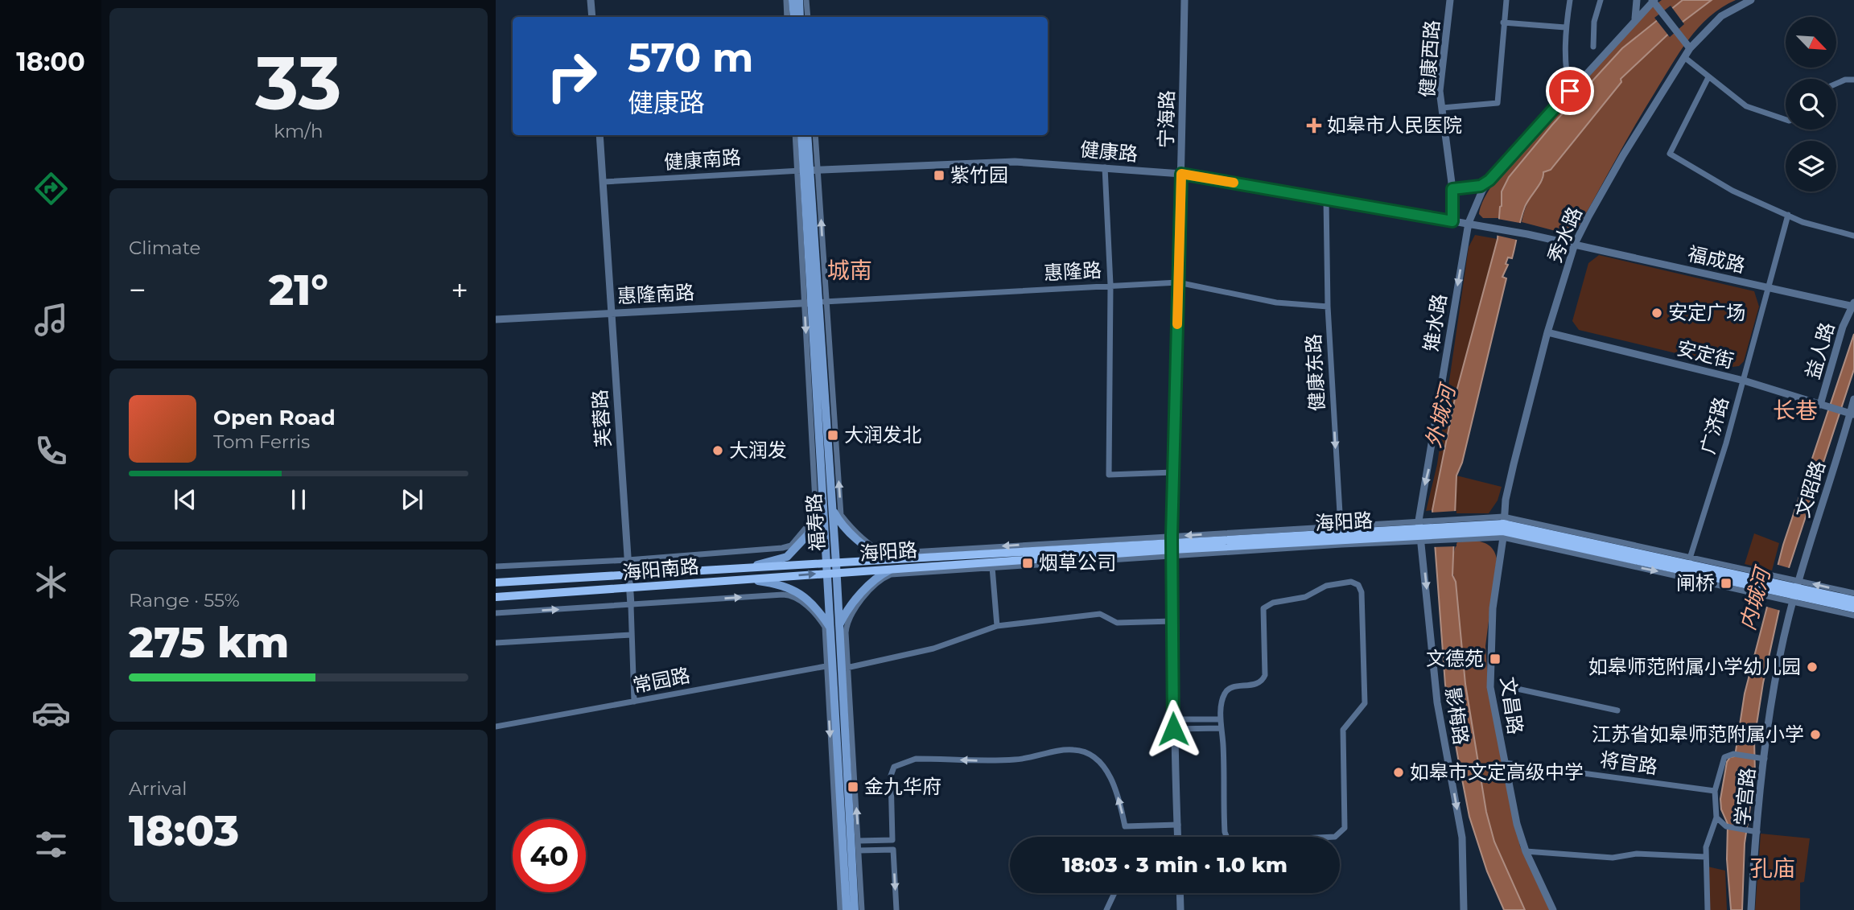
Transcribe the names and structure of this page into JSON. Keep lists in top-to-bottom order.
{
  "streets": {
    "main road": ["福寿路", "海阳路", "海阳南路"],
    "street": [
      "健康西路",
      "宁海路",
      "健康路",
      "健康南路",
      "秀水路",
      "福成路",
      "惠隆路",
      "惠隆南路",
      "雉水路",
      "益人路",
      "安定街",
      "健康东路",
      "芙蓉路",
      "广济路",
      "文昭路",
      "常园路",
      "文昌路",
      "影梅路",
      "将官路",
      "学宫路"
    ]
  },
  "crossings": [
    ["健康西路", "健康路"],
    ["宁海路", "健康路"],
    ["宁海路", "惠隆路"],
    ["宁海路", "海阳路"],
    ["宁海路", "常园路"],
    ["健康路", "健康南路"],
    ["健康路", "秀水路"],
    ["健康路", "福成路"],
    ["健康路", "雉水路"],
    ["健康路", "健康东路"],
    ["健康路", "福寿路"],
    ["健康南路", "芙蓉路"],
    ["健康南路", "福寿路"],
    ["秀水路", "福成路"],
    ["秀水路", "安定街"],
    ["秀水路", "海阳路"],
    ["秀水路", "文昌路"],
    ["福成路", "益人路"],
    ["福成路", "广济路"],
    ["惠隆路", "惠隆南路"],
    ["惠隆路", "健康东路"],
    ["惠隆路", "福寿路"],
    ["惠隆南路", "芙蓉路"],
    ["惠隆南路", "福寿路"],
    ["雉水路", "海阳路"],
    ["雉水路", "影梅路"],
    ["益人路", "安定街"],
    ["安定街", "广济路"],
    ["安定街", "文昭路"],
    ["健康东路", "海阳路"],
    ["芙蓉路", "海阳南路"],
    ["芙蓉路", "常园路"],
    ["广济路", "海阳路"],
    ["文昭路", "海阳路"],
    ["文昭路", "学宫路"],
    ["福寿路", "海阳路"],
    ["福寿路", "海阳南路"],
    ["福寿路", "常园路"],
    ["海阳路", "海阳南路"],
    ["海阳路", "文昌路"],
    ["海阳路", "影梅路"],
    ["海阳路", "学宫路"],
    ["文昌路", "将官路"]
  ],
  "one_way": ["雉水路", "健康东路", "影梅路"],
  "districts": ["城南", "长巷", "孔庙"],
  "water": ["外城河", "内城河"],
  "places": {
    "health": ["如皋市人民医院"],
    "transit": [
      "紫竹园",
      "大润发北",
      "烟草公司",
      "闸桥",
      "文德苑",
      "金九华府"
    ],
    "other": [
      "安定广场",
      "大润发",
      "如皋师范附属小学幼儿园",
      "江苏省如皋师范附属小学",
      "如皋市文定高级中学"
    ]
  },
  "north": "bottom right",
  "page": {
    "tabs": "18:00",
    "tile": [
      ["33", "km/h"],
      "Climate",
      ["Range · 55%", "275 km"],
      ["Arrival", "18:03"]
    ],
    "turn": ["570 m", "健康路"],
    "heat": ["−", "21°", "+"],
    "song": ["Open Road", "Tom Ferris"],
    "limit": "40",
    "trip": "18:03 · 3 min · 1.0 km"
  }
}
